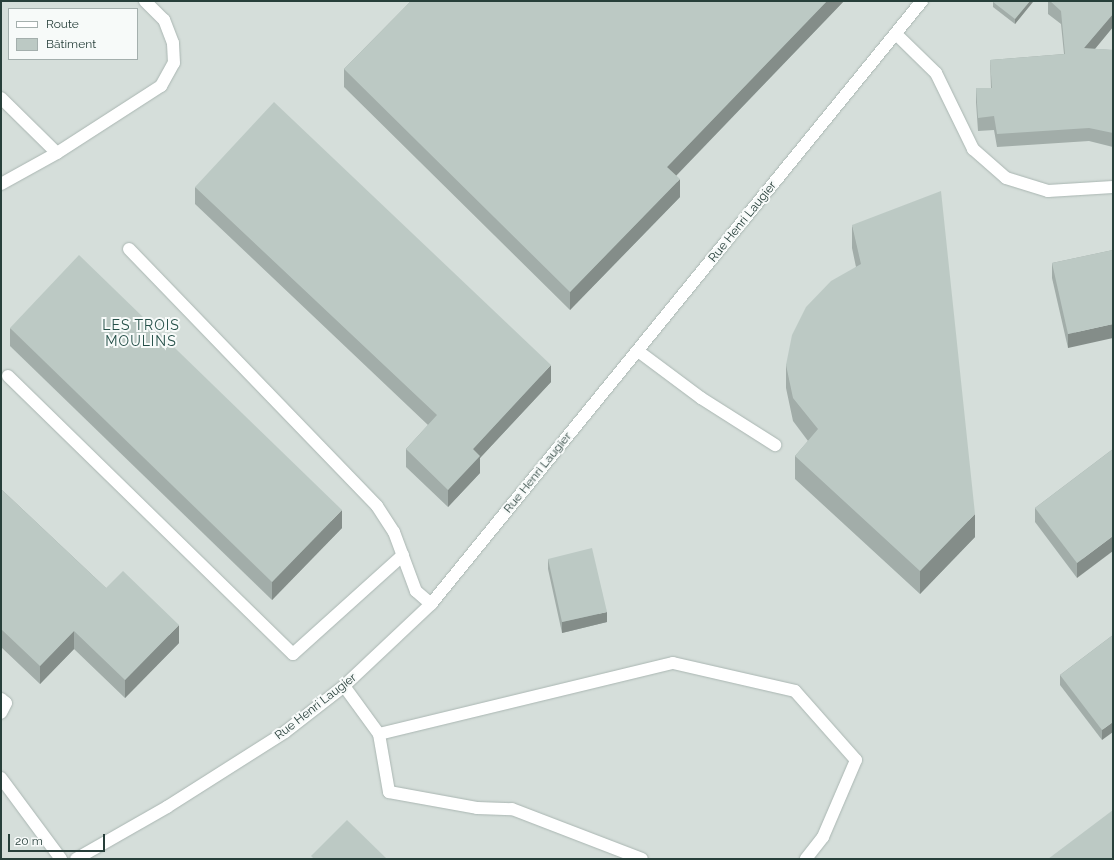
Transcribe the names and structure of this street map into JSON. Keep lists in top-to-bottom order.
{
  "streets": {
    "street": ["Rue Henri Laugier"]
  },
  "districts": ["LES TROIS MOULINS"],
  "legend": ["Route", "Bâtiment"],
  "scale_bar": "20 m"
}
